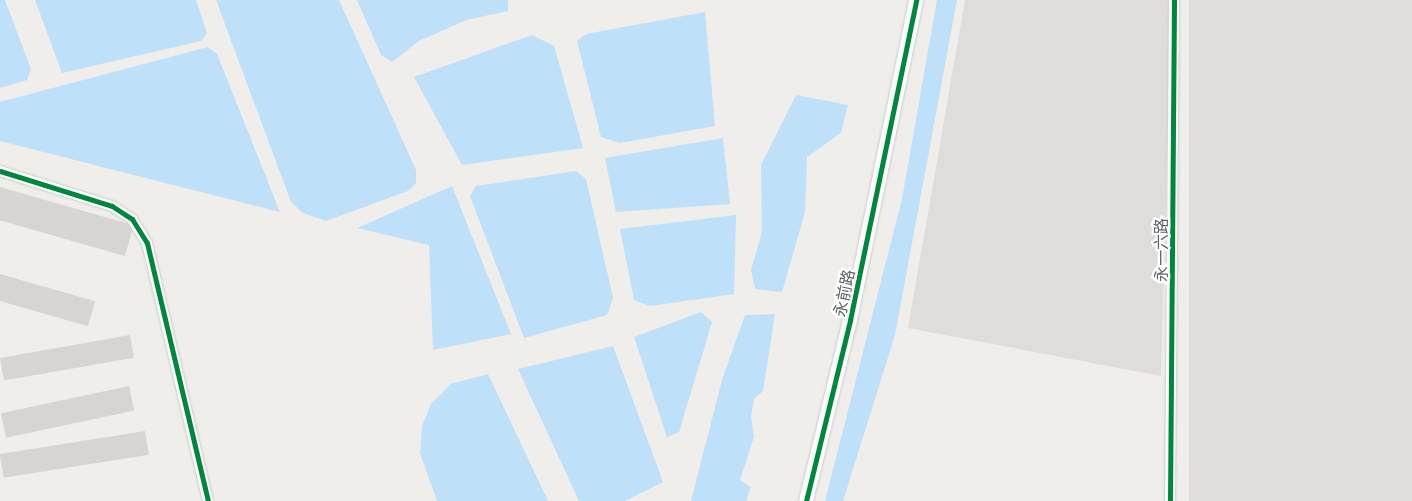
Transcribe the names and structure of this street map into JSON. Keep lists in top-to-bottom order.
{
  "streets": {
    "street": ["永一六路", "永前路"]
  }
}
